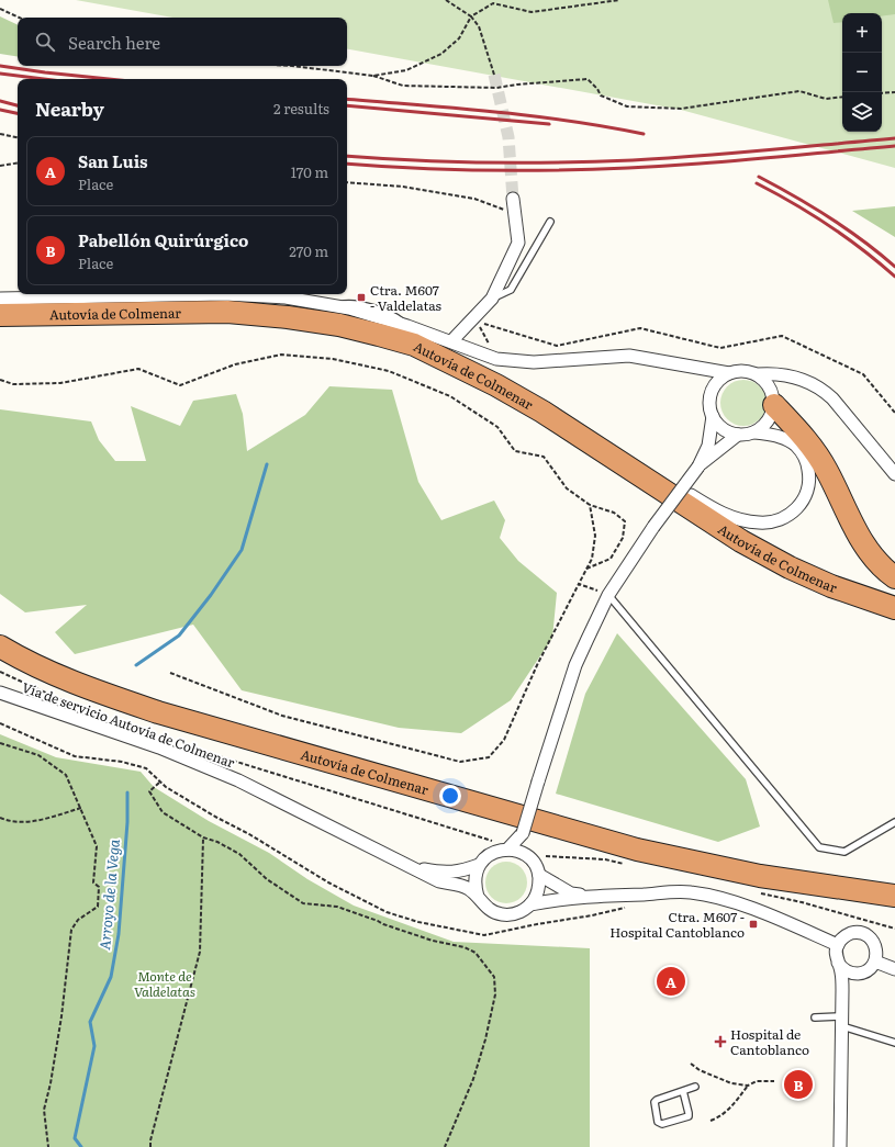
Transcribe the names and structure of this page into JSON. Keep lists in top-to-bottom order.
{
  "streets": {
    "highway": ["Autovía de Colmenar"],
    "street": ["Vía de servicio Autovía de Colmenar"]
  },
  "water": ["Arroyo de la Vega"],
  "parks": ["Monte de Valdelatas"],
  "places": {
    "transit": ["Ctra. M607 - Valdelatas", "Ctra. M607 - Hospital Cantoblanco"],
    "health": ["Hospital de Cantoblanco"]
  },
  "page": {
    "map_buttons": ["+", "−"],
    "search": "Search here",
    "heading": ["Nearby", "2 results"],
    "list": [
      {
        "mark": "A",
        "name": "San Luis",
        "note": "Place",
        "value": "170 m"
      },
      {
        "mark": "B",
        "name": "Pabellón Quirúrgico",
        "note": "Place",
        "value": "270 m"
      }
    ],
    "pins": ["A", "B"]
  }
}
